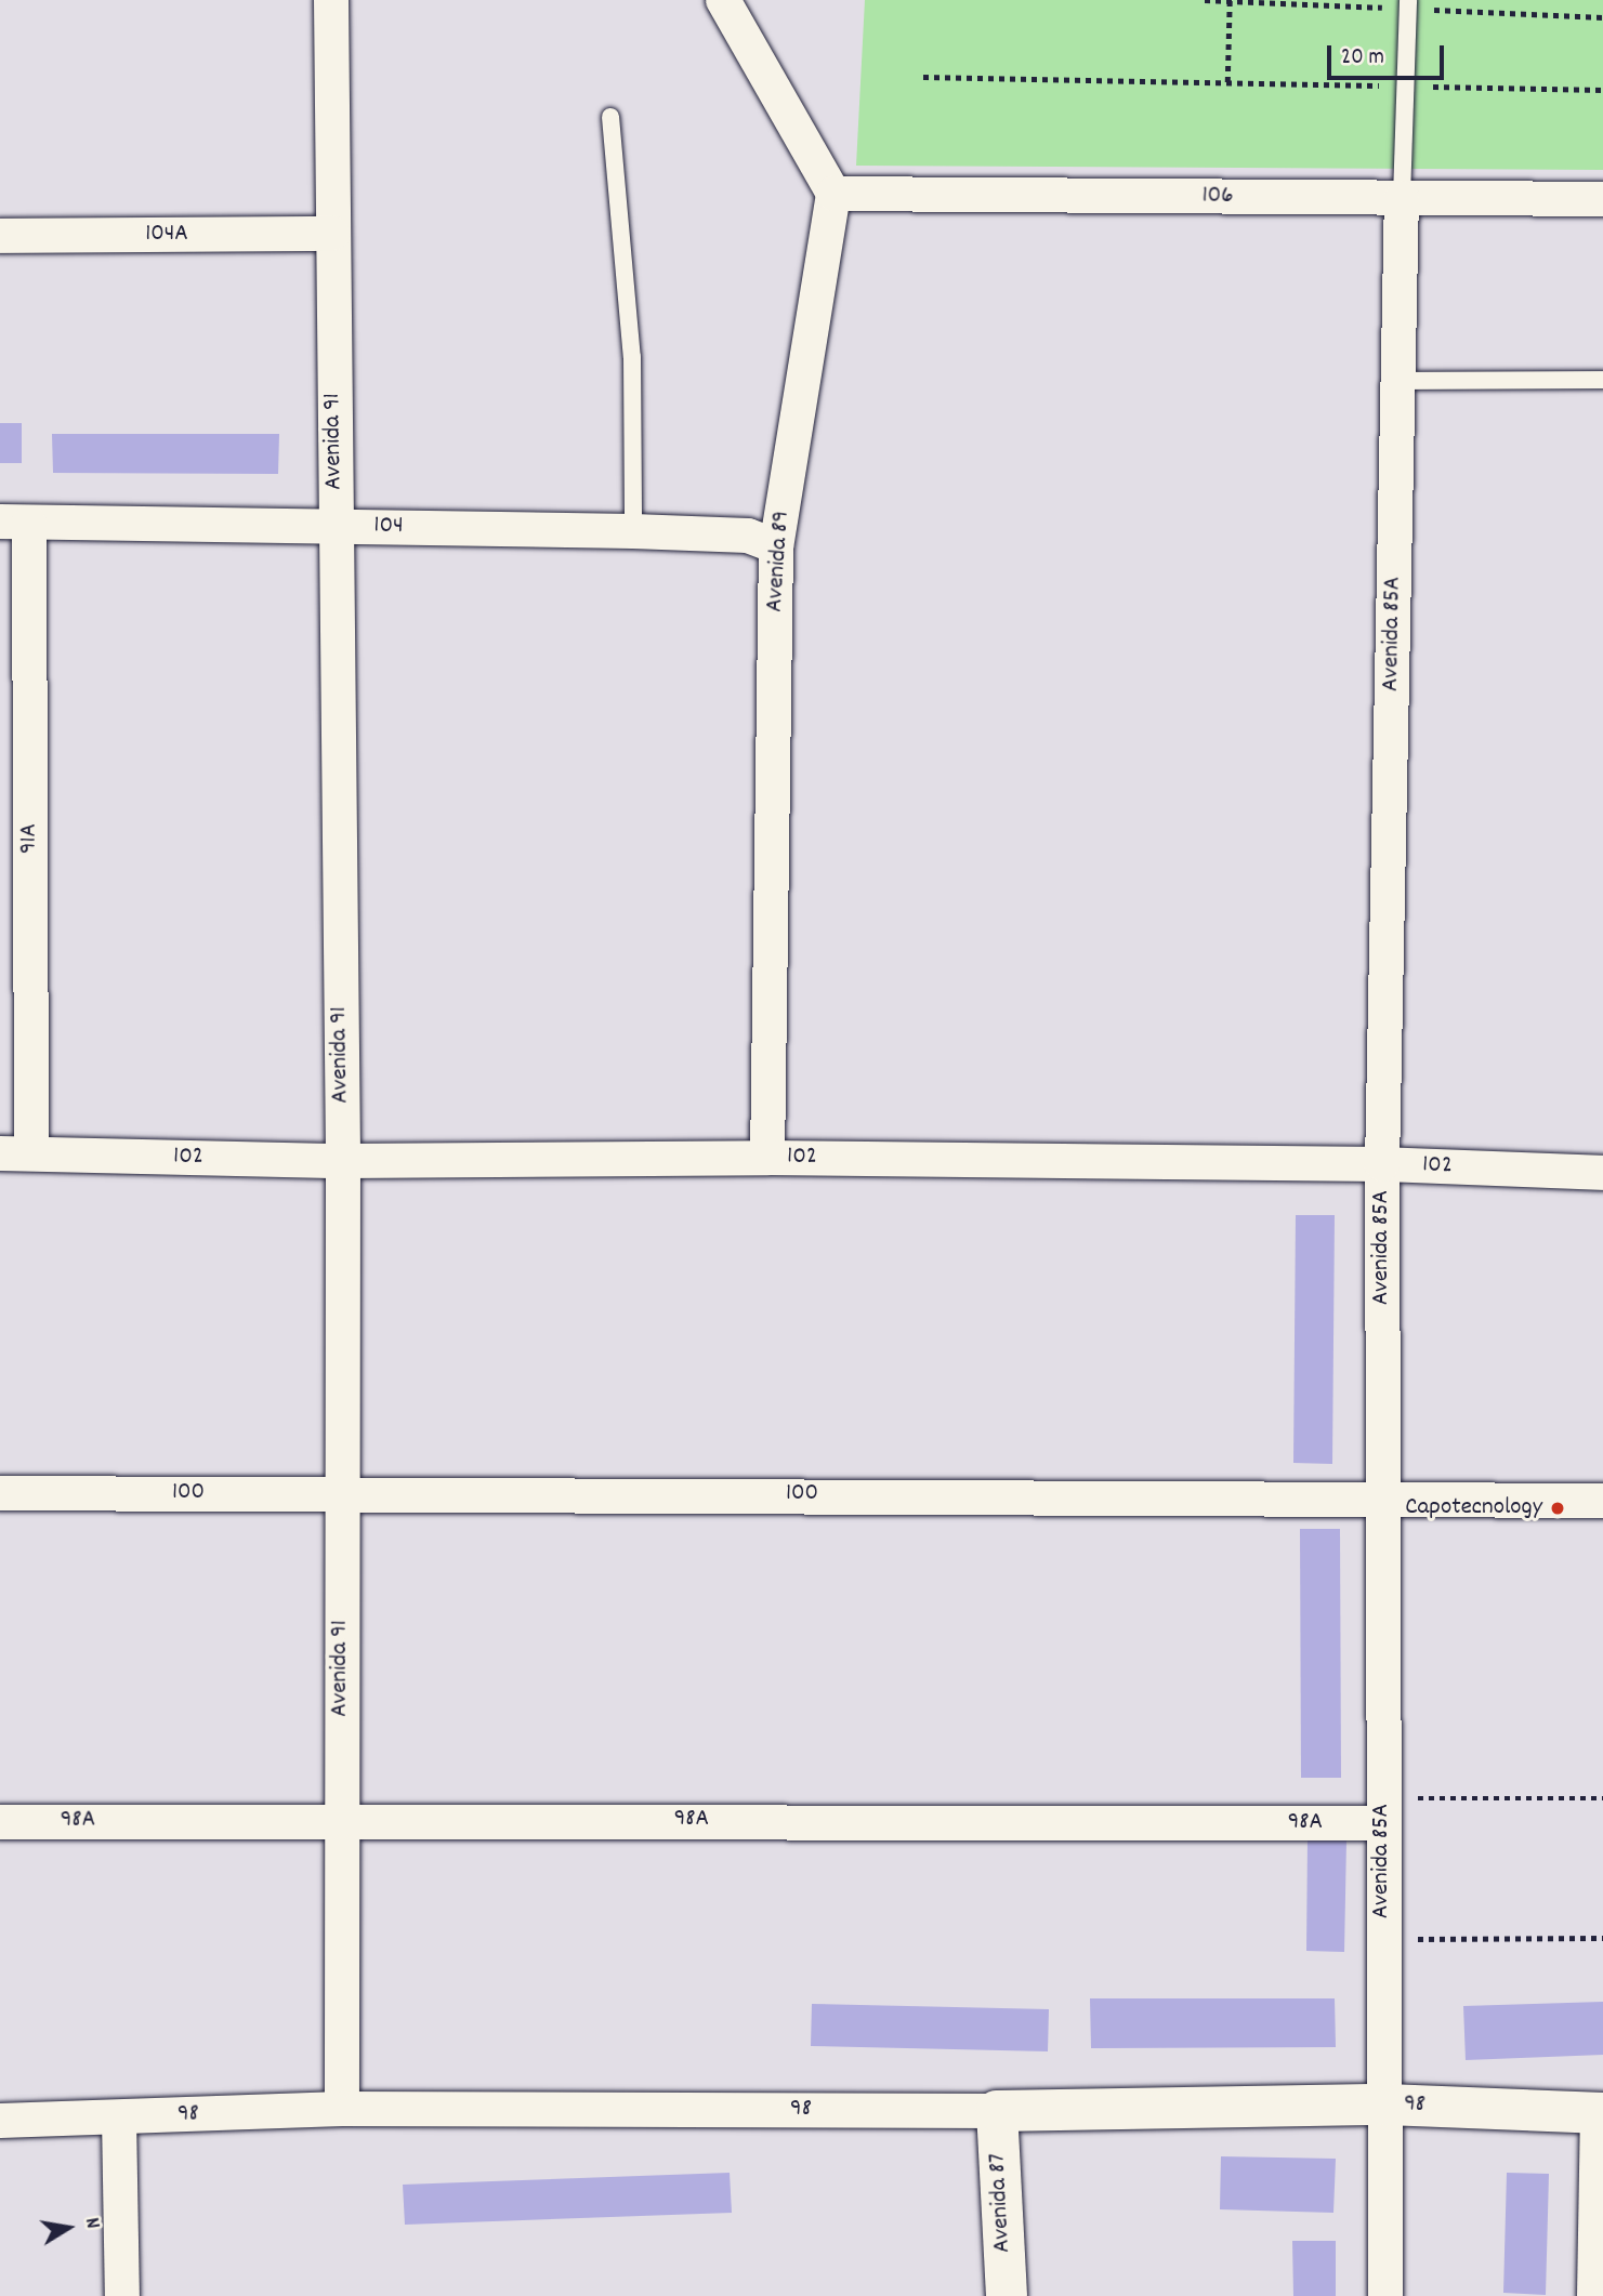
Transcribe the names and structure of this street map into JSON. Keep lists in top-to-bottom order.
{
  "streets": {
    "street": [
      "106",
      "104A",
      "Avenida 91",
      "104",
      "Avenida 89",
      "Avenida 85A",
      "91A",
      "102",
      "100",
      "98A",
      "98",
      "Avenida 87"
    ]
  },
  "crossings": [
    ["106", "Avenida 89"],
    ["106", "Avenida 85A"],
    ["104A", "Avenida 91"],
    ["Avenida 91", "104"],
    ["Avenida 91", "102"],
    ["Avenida 91", "100"],
    ["Avenida 91", "98A"],
    ["Avenida 91", "98"],
    ["104", "Avenida 89"],
    ["104", "91A"],
    ["Avenida 89", "102"],
    ["Avenida 85A", "102"],
    ["Avenida 85A", "100"],
    ["Avenida 85A", "98A"],
    ["Avenida 85A", "98"],
    ["91A", "102"],
    ["98", "Avenida 87"]
  ],
  "places": ["Capotecnology"],
  "scale_bar": "20 m",
  "north": "right"
}
